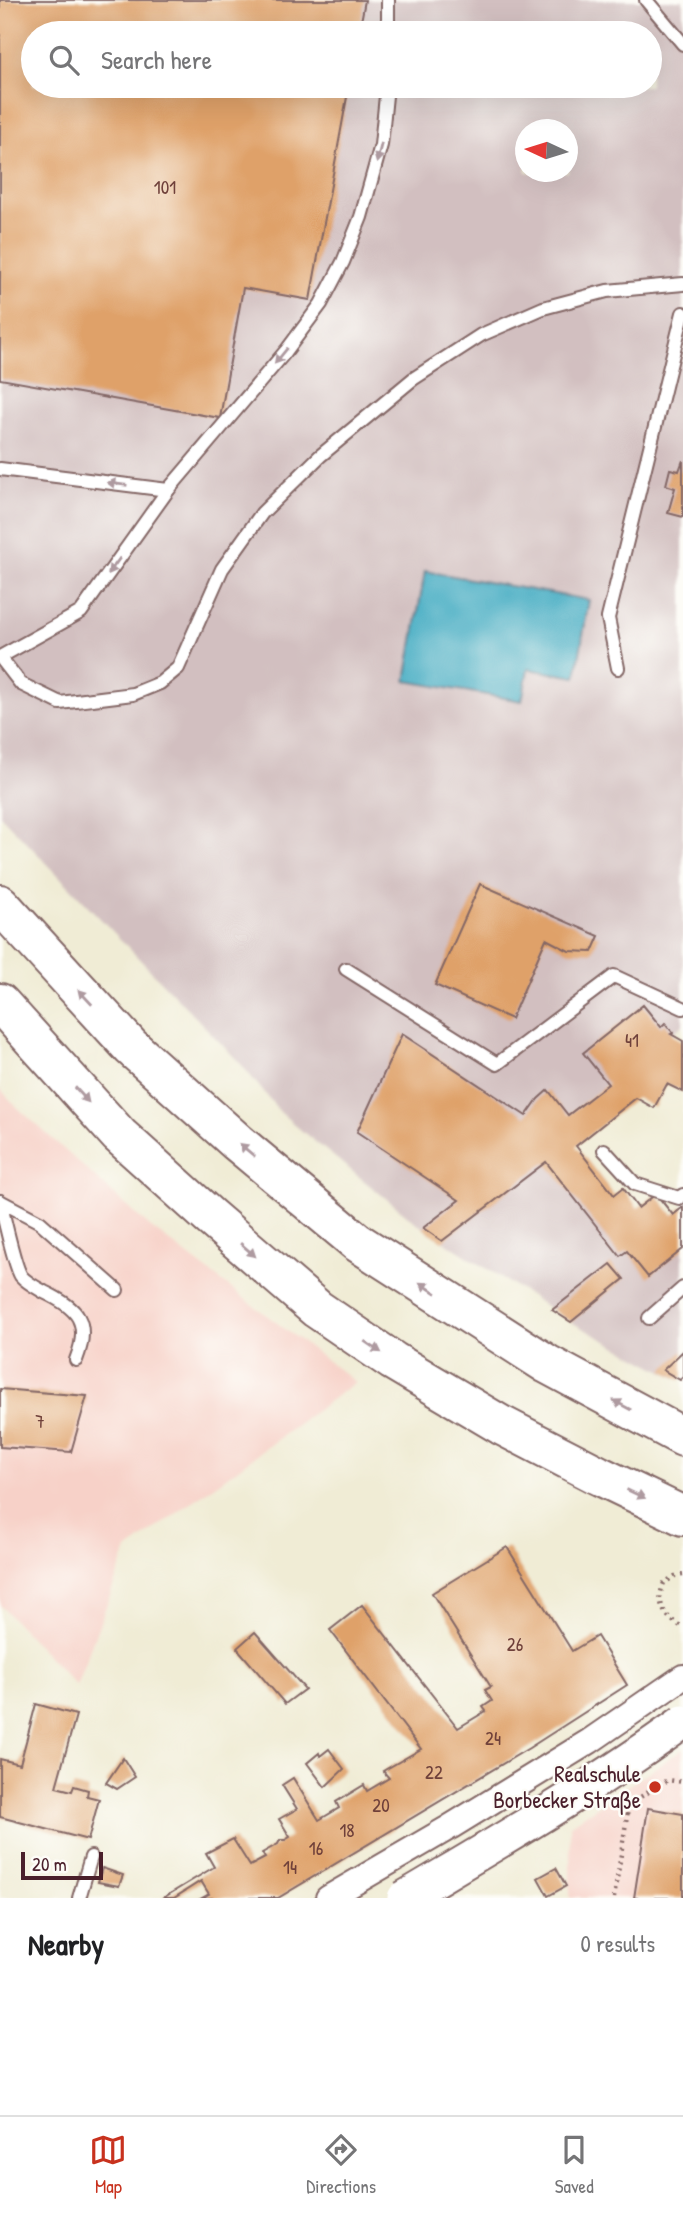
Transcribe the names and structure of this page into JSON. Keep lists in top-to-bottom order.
{
  "places": ["Realschule Borbecker Straße"],
  "house_numbers": [
    "101",
    "41",
    "7",
    "26",
    "24",
    "22",
    "20",
    "18",
    "16",
    "14"
  ],
  "scale_bar": "20 m",
  "north": "left",
  "page": {
    "search": "Search here",
    "scale": "20 m",
    "heading": ["Nearby", "0 results"],
    "nav": ["Map", "Directions", "Saved"]
  }
}
